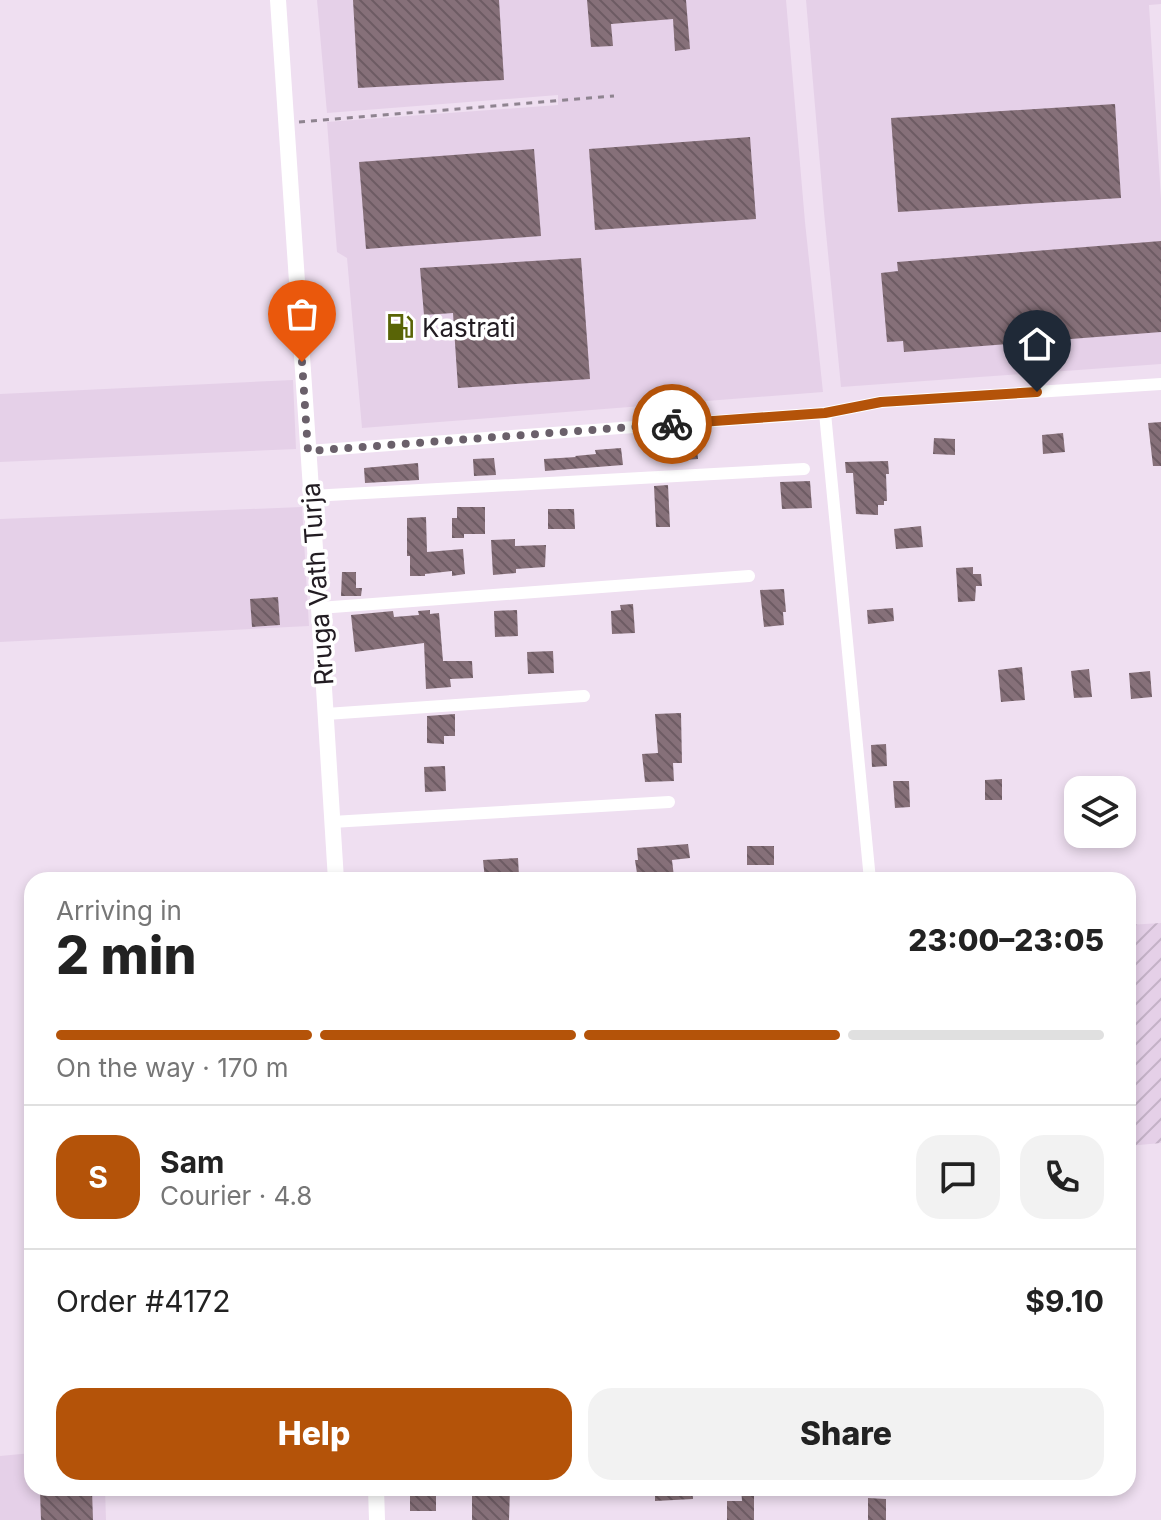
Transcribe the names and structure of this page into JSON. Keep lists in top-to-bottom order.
{
  "streets": {
    "street": ["Rruga Vath Turja"]
  },
  "places": {
    "fuel station": ["Kastrati"]
  },
  "page": {
    "heading": ["2 min", "Arriving in", "23:00–23:05"],
    "panel": [
      "Sam",
      "Courier · 4.8",
      "Order #4172",
      "$9.10"
    ],
    "bar": "On the way · 170 m",
    "round": "S",
    "buttons": ["Help", "Share"]
  }
}
